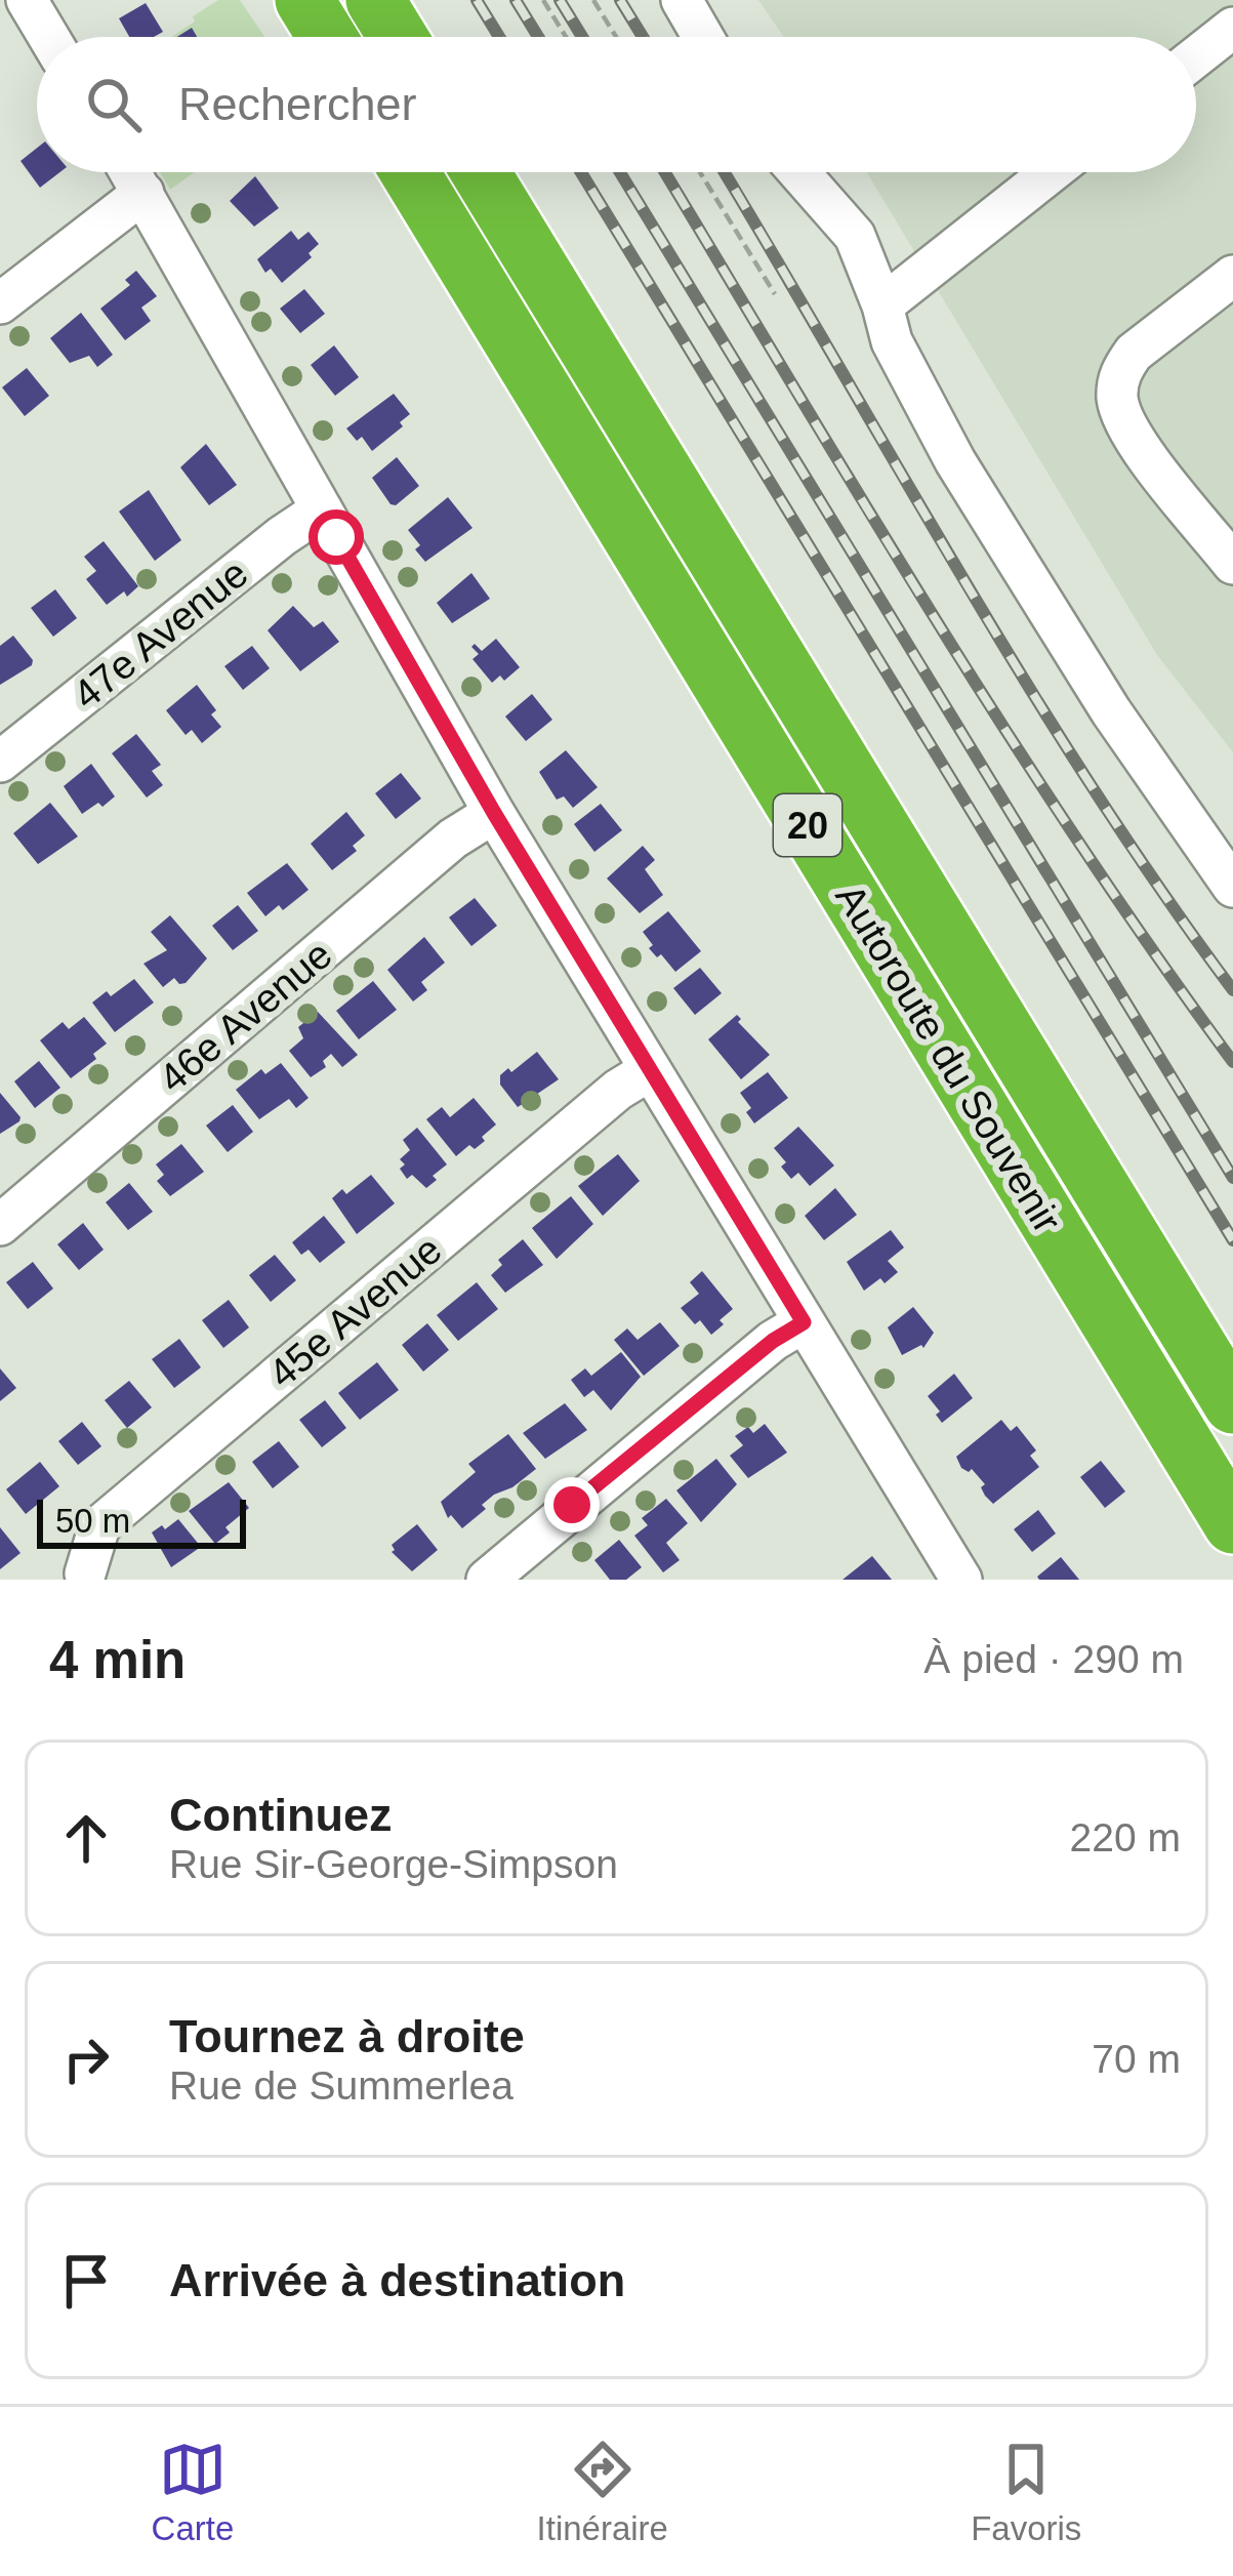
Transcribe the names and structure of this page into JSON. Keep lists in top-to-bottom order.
{
  "streets": {
    "highway": ["20", "Autoroute du Souvenir"],
    "street": ["47e Avenue", "46e Avenue", "45e Avenue"]
  },
  "scale_bar": "50 m",
  "page": {
    "search": "Rechercher",
    "scale": "50 m",
    "heading": ["4 min", "À pied · 290 m"],
    "list": [
      ["Continuez", "Rue Sir-George-Simpson", "220 m"],
      ["Tournez à droite", "Rue de Summerlea", "70 m"],
      "Arrivée à destination"
    ],
    "nav": ["Carte", "Itinéraire", "Favoris"]
  }
}
